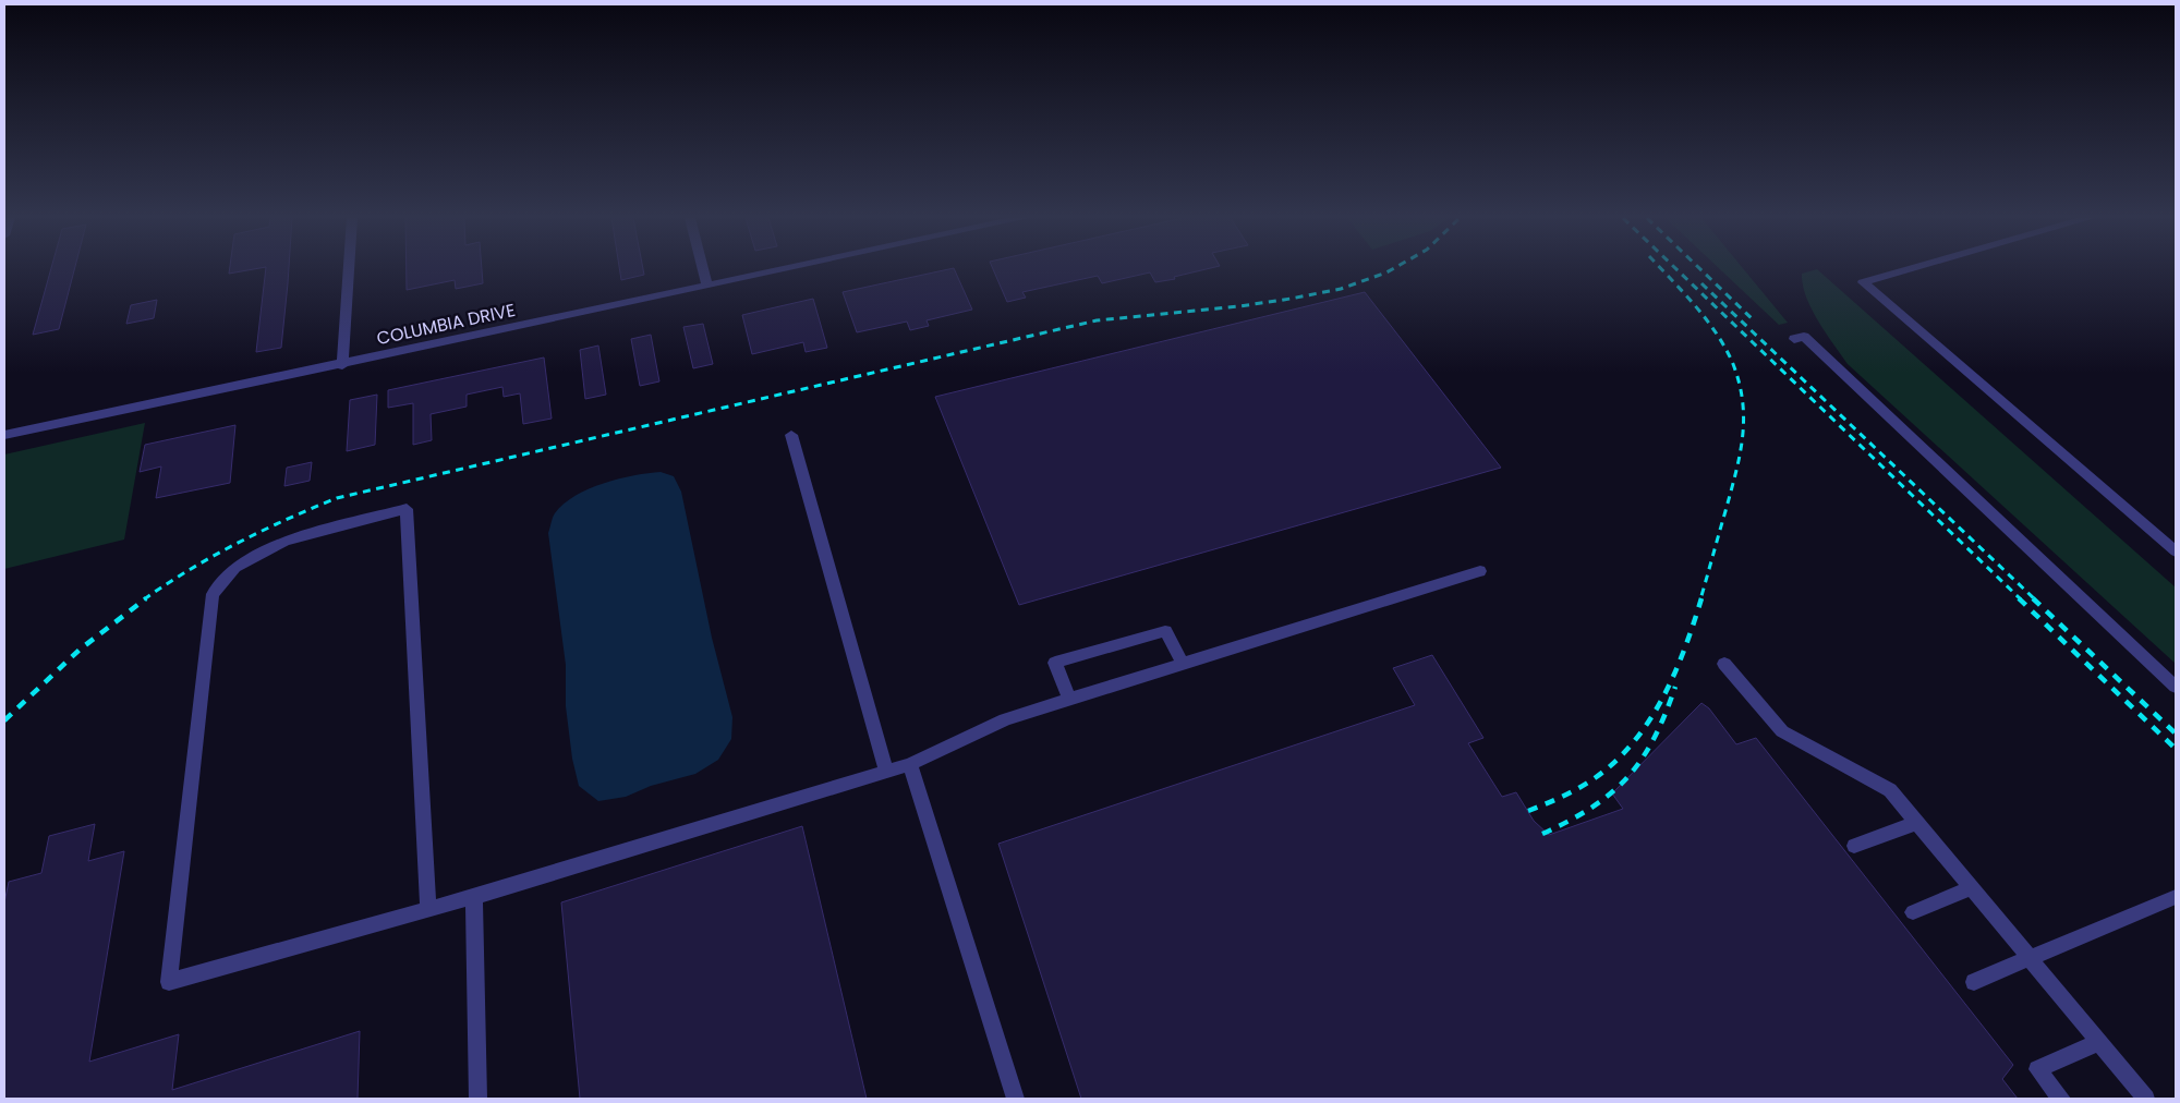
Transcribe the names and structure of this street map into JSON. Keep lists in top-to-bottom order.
{
  "streets": {
    "street": ["COLUMBIA DRIVE"]
  }
}
